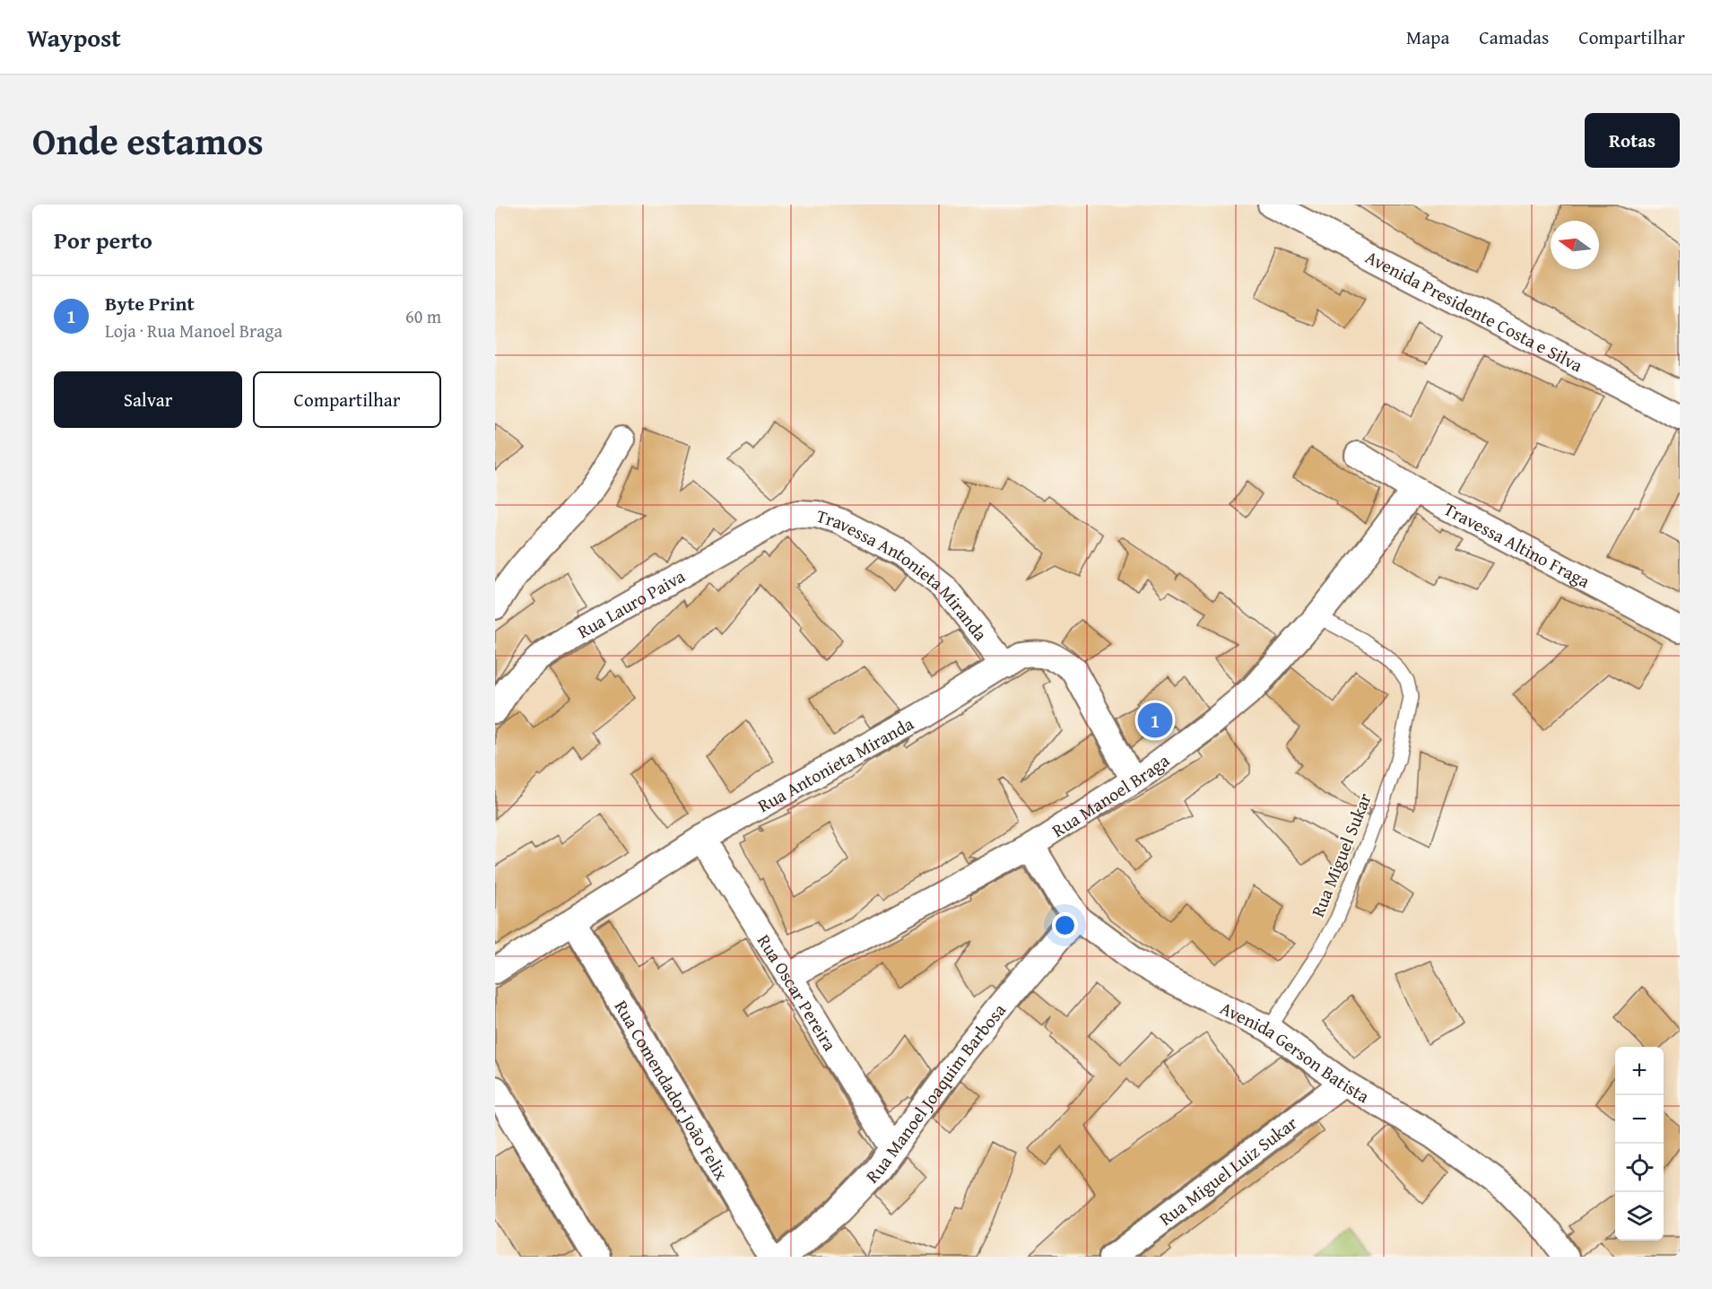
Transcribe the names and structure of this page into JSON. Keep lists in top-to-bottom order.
{
  "streets": {
    "street": [
      "Avenida Presidente Costa e Silva",
      "Travessa Altino Fraga",
      "Travessa Antonieta Miranda",
      "Rua Lauro Paiva",
      "Rua Antonieta Miranda",
      "Rua Manoel Braga",
      "Rua Oscar Pereira",
      "Avenida Gerson Batista",
      "Rua Comendador João Felix",
      "Rua Manoel Joaquim Barbosa",
      "Rua Miguel Luiz Sukar"
    ],
    "lane": ["Rua Miguel Sukar"]
  },
  "crossings": [
    ["Travessa Altino Fraga", "Rua Manoel Braga"],
    ["Travessa Antonieta Miranda", "Rua Lauro Paiva"],
    ["Travessa Antonieta Miranda", "Rua Antonieta Miranda"],
    ["Rua Antonieta Miranda", "Rua Manoel Braga"],
    ["Rua Antonieta Miranda", "Rua Oscar Pereira"],
    ["Rua Antonieta Miranda", "Rua Comendador João Felix"],
    ["Rua Manoel Braga", "Rua Miguel Sukar"],
    ["Rua Manoel Braga", "Rua Oscar Pereira"],
    ["Rua Manoel Braga", "Avenida Gerson Batista"],
    ["Rua Miguel Sukar", "Avenida Gerson Batista"],
    ["Rua Oscar Pereira", "Rua Manoel Joaquim Barbosa"],
    ["Avenida Gerson Batista", "Rua Manoel Joaquim Barbosa"],
    ["Avenida Gerson Batista", "Rua Miguel Luiz Sukar"]
  ],
  "north": "left",
  "page": {
    "header": "Waypost",
    "nav": ["Mapa", "Camadas", "Compartilhar"],
    "title": "Onde estamos",
    "buttons": [
      "Rotas",
      ["Salvar", "Compartilhar"]
    ],
    "heading": "Por perto",
    "list": [
      {
        "mark": "1",
        "name": "Byte Print",
        "note": "Loja · Rua Manoel Braga",
        "value": "60 m"
      }
    ],
    "pins": "1",
    "map_buttons": ["+", "−"]
  }
}
